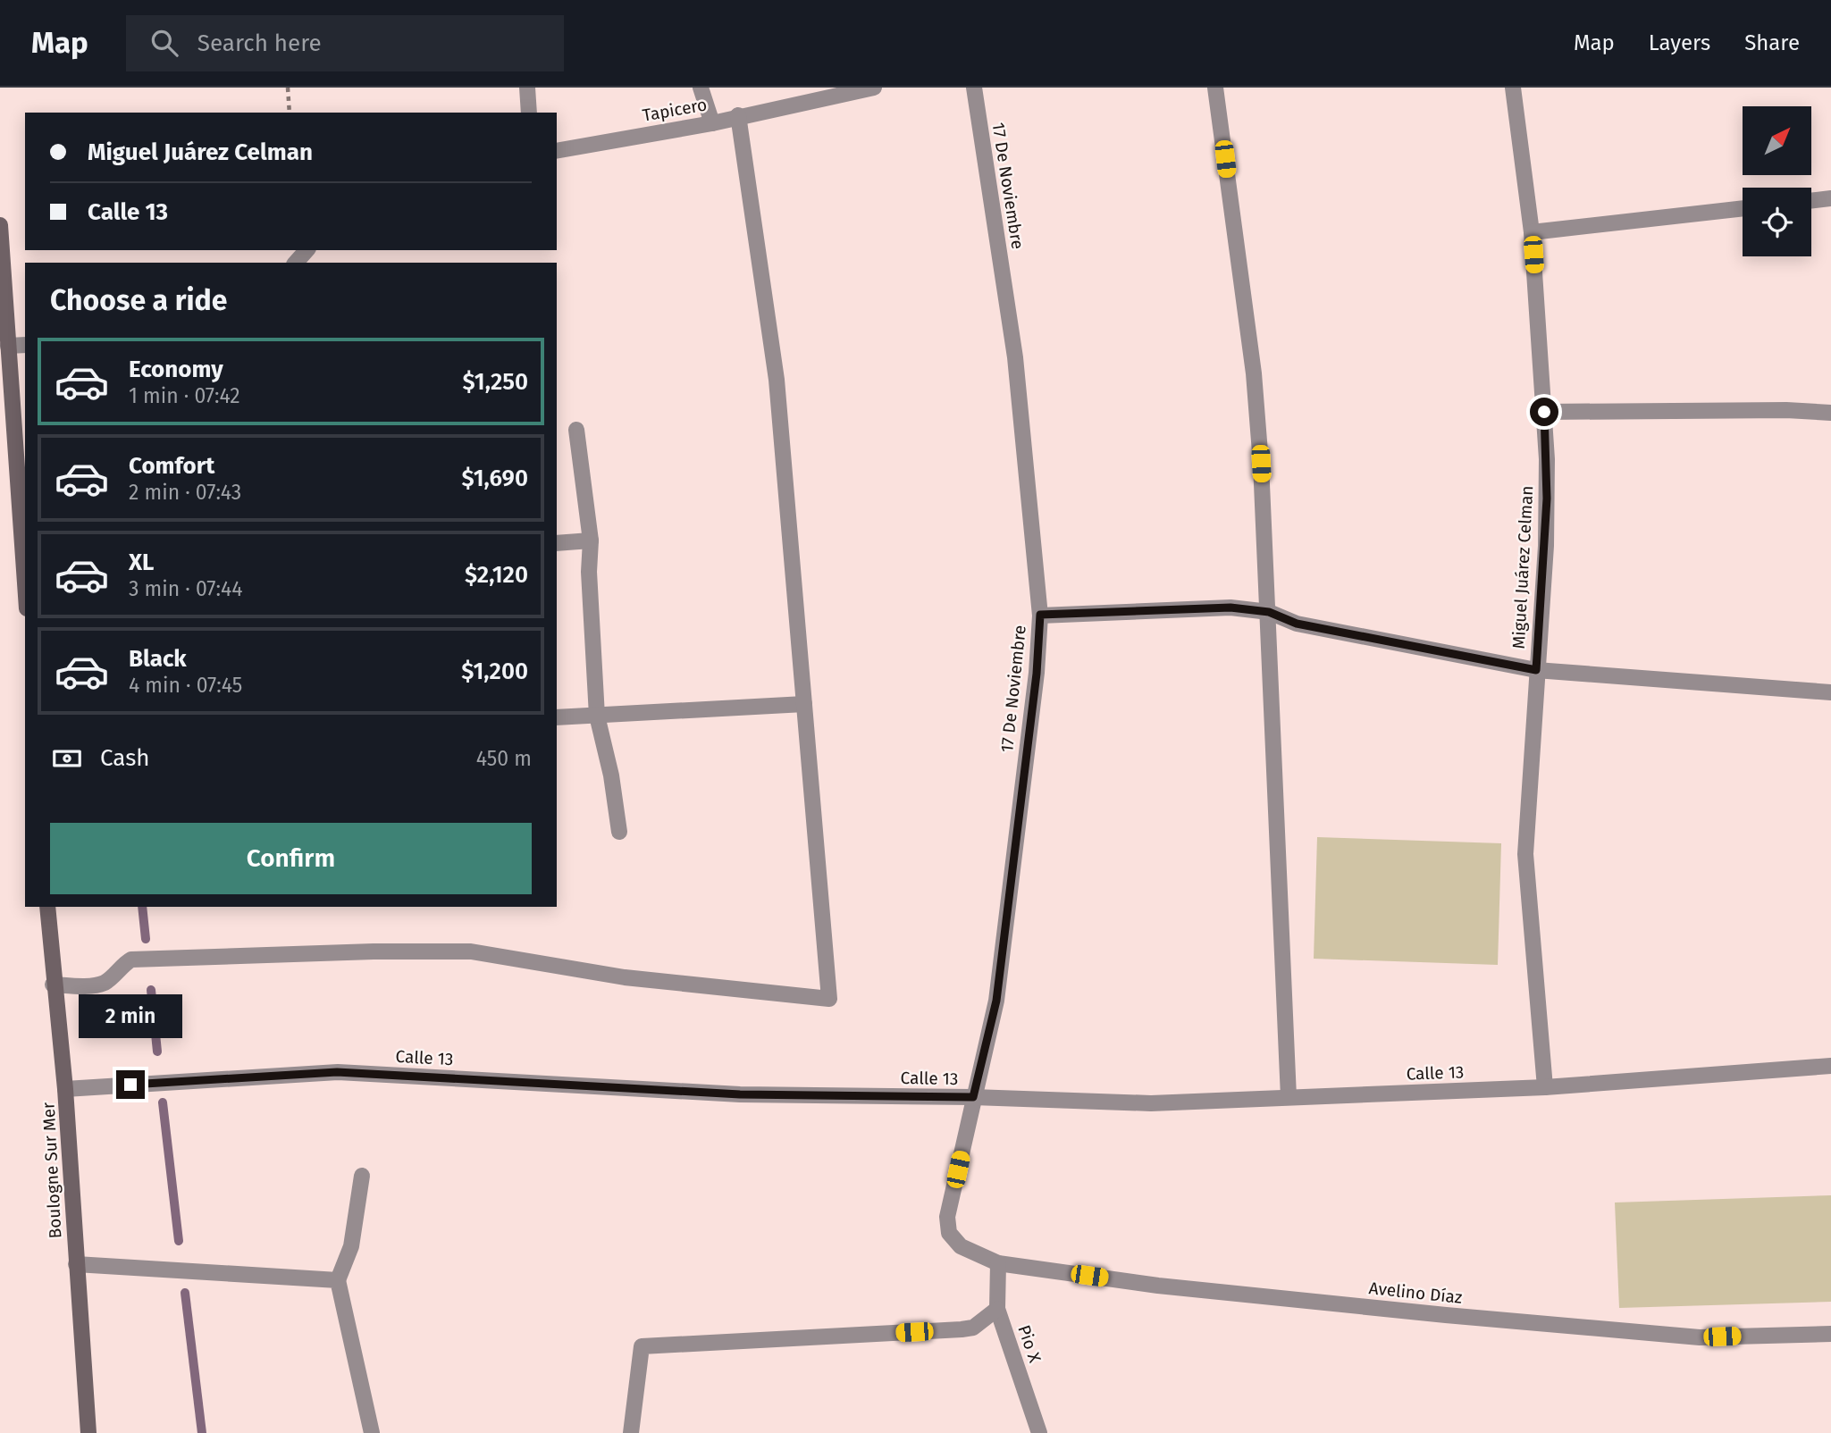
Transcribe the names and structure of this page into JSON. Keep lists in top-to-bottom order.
{
  "streets": {
    "street": [
      "Tapicero",
      "17 De Noviembre",
      "Miguel Juárez Celman",
      "Calle 13",
      "Boulogne Sur Mer",
      "Avelino Díaz",
      "Pio X"
    ]
  },
  "crossings": [
    ["17 De Noviembre", "Calle 13"],
    ["17 De Noviembre", "Avelino Díaz"],
    ["17 De Noviembre", "Pio X"],
    ["Miguel Juárez Celman", "Calle 13"],
    ["Calle 13", "Boulogne Sur Mer"],
    ["Avelino Díaz", "Pio X"]
  ],
  "north": "top right",
  "page": {
    "header": "Map",
    "search": "Search here",
    "nav": ["Map", "Layers", "Share"],
    "banner": ["Miguel Juárez Celman", "Calle 13"],
    "heading": "Choose a ride",
    "list": [
      {
        "name": "Economy",
        "note": "1 min · 07:42",
        "value": "$1,250"
      },
      {
        "name": "Comfort",
        "note": "2 min · 07:43",
        "value": "$1,690"
      },
      {
        "name": "XL",
        "note": "3 min · 07:44",
        "value": "$2,120"
      },
      {
        "name": "Black",
        "note": "4 min · 07:45",
        "value": "$1,200"
      }
    ],
    "pay": ["Cash", "450 m"],
    "buttons": "Confirm",
    "bubble": "2 min"
  }
}
